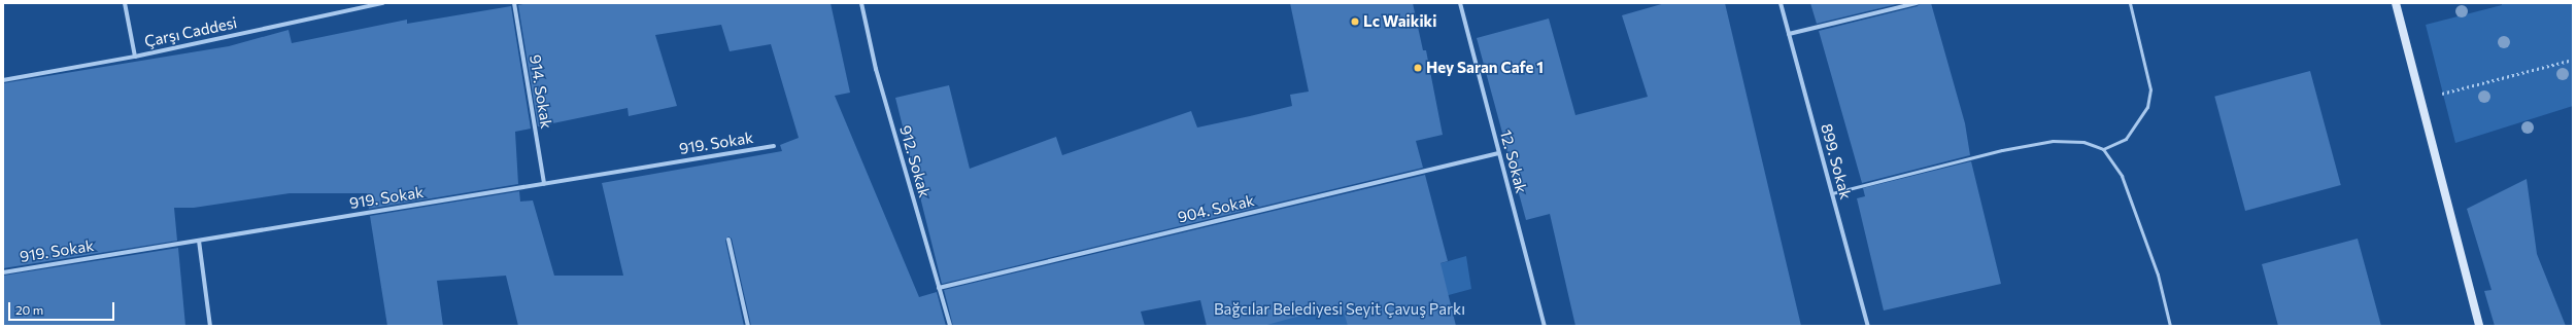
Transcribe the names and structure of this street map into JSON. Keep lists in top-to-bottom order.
{
  "streets": {
    "street": [
      "Çarşı Caddesi",
      "914. Sokak",
      "919. Sokak",
      "912. Sokak",
      "12. Sokak",
      "899. Sokak",
      "904. Sokak"
    ]
  },
  "crossings": [
    ["914. Sokak", "919. Sokak"],
    ["912. Sokak", "904. Sokak"],
    ["12. Sokak", "904. Sokak"]
  ],
  "parks": ["Bağcılar Belediyesi Seyit Çavuş Parkı"],
  "places": ["Lc Waikiki", "Hey Saran Cafe 1"],
  "scale_bar": "20 m"
}
